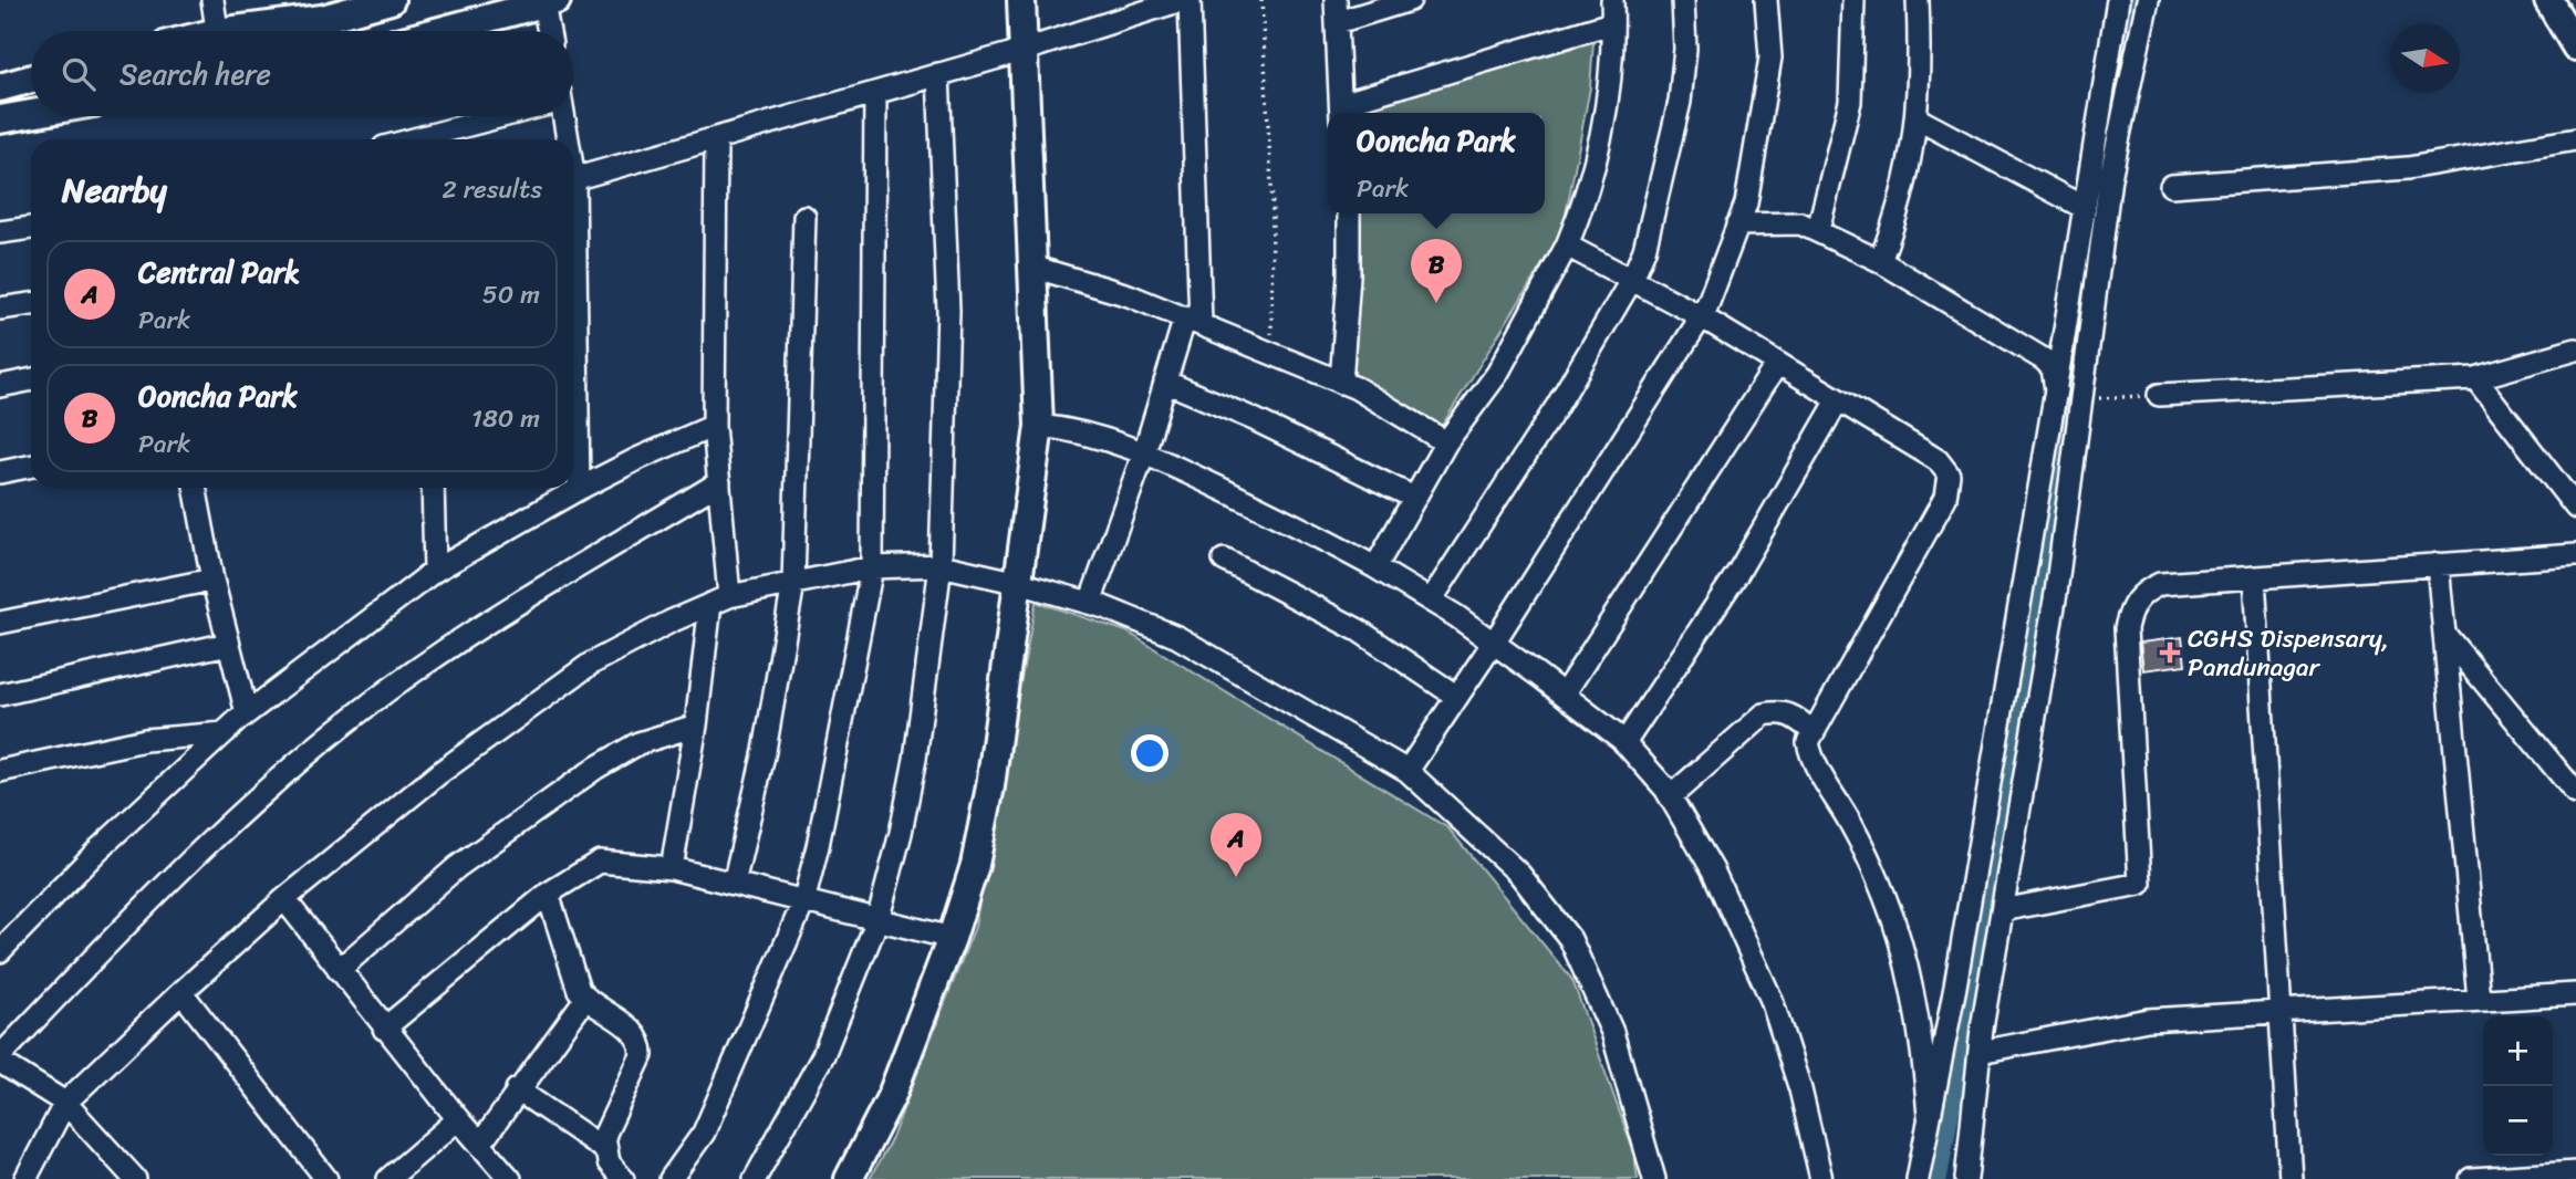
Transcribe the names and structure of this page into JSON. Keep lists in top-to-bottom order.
{
  "places": {
    "health": ["CGHS Dispensary, Pandunagar"]
  },
  "north": "right",
  "page": {
    "search": "Search here",
    "popup": ["Ooncha Park", "Park"],
    "heading": ["Nearby", "2 results"],
    "pins": ["B", "A"],
    "list": [
      {
        "mark": "A",
        "name": "Central Park",
        "note": "Park",
        "value": "50 m"
      },
      {
        "mark": "B",
        "name": "Ooncha Park",
        "note": "Park",
        "value": "180 m"
      }
    ],
    "map_buttons": ["+", "−"]
  }
}
